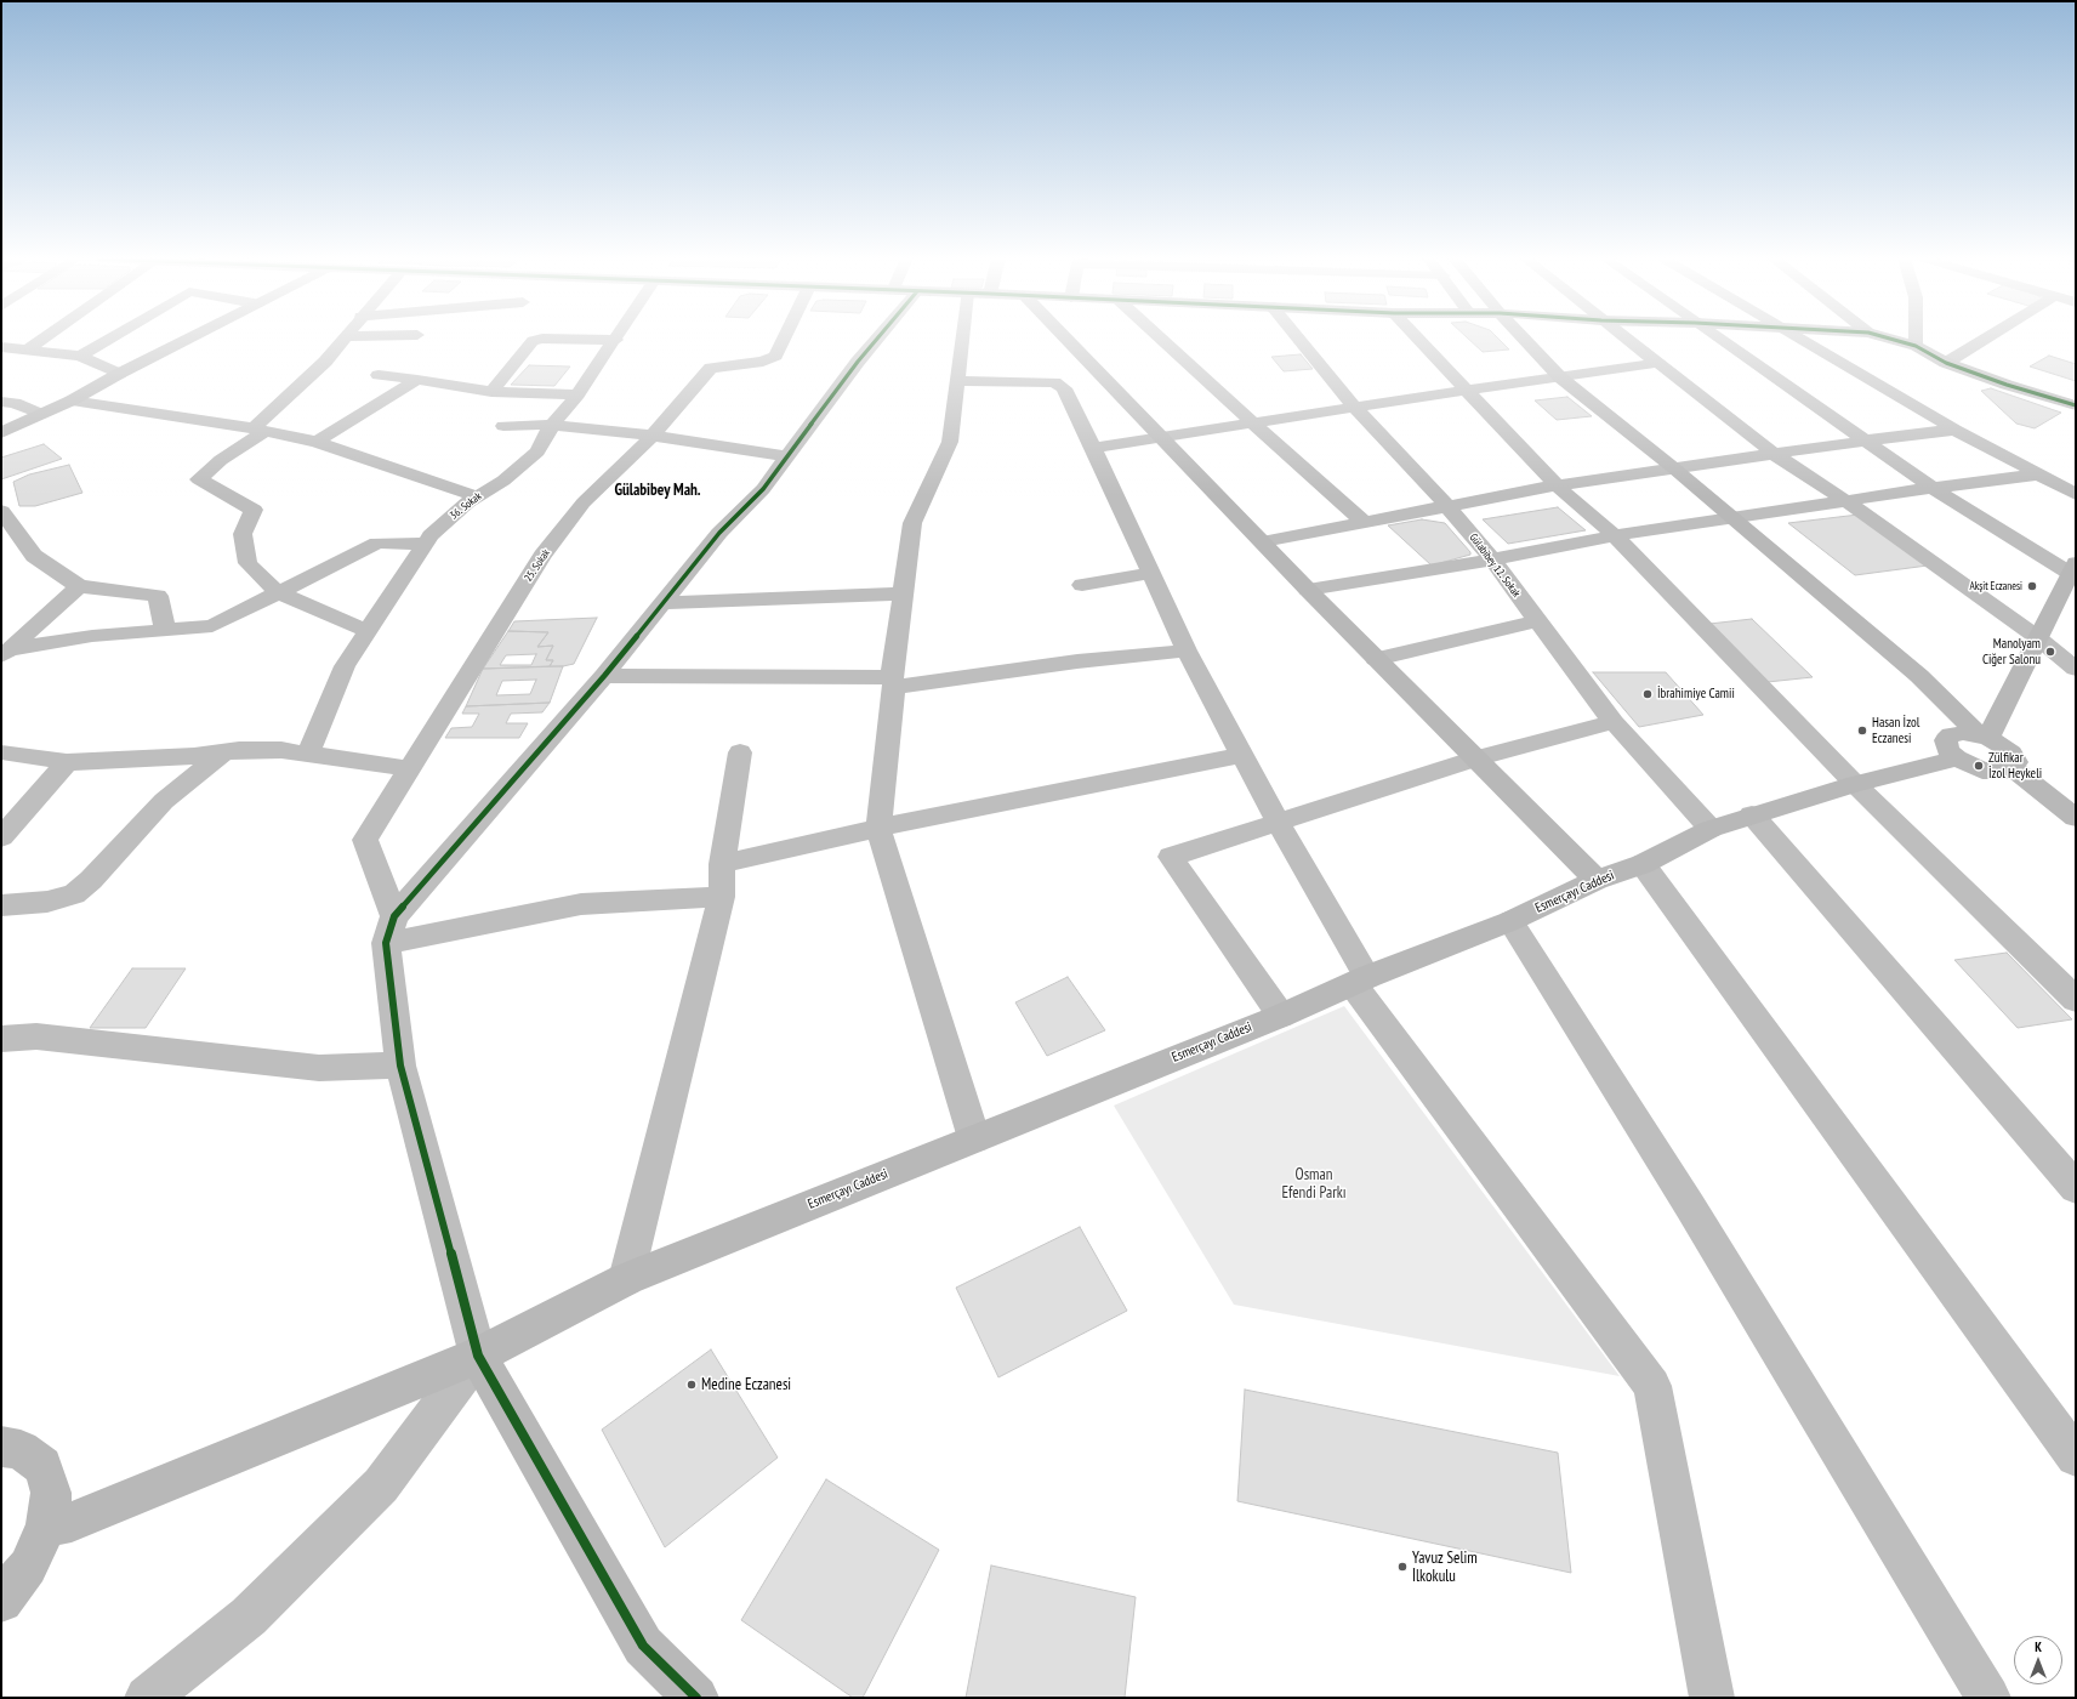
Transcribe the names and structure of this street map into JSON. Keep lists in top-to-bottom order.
{
  "streets": {
    "street": [
      "36. Sokak",
      "25. Sokak",
      "Gülabibey 12. Sokak",
      "Esmerçayı Caddesi"
    ]
  },
  "crossings": [
    ["Gülabibey 12. Sokak", "Esmerçayı Caddesi"]
  ],
  "districts": ["Gülabibey Mah."],
  "parks": ["Osman Efendi Parkı"],
  "places": [
    "Akşit Eczanesi",
    "Manolyam Ciğer Salonu",
    "İbrahimiye Camii",
    "Hasan İzol Eczanesi",
    "Zülfikar İzol Heykeli",
    "Medine Eczanesi",
    "Yavuz Selim İlkokulu"
  ],
  "north": "top"
}
